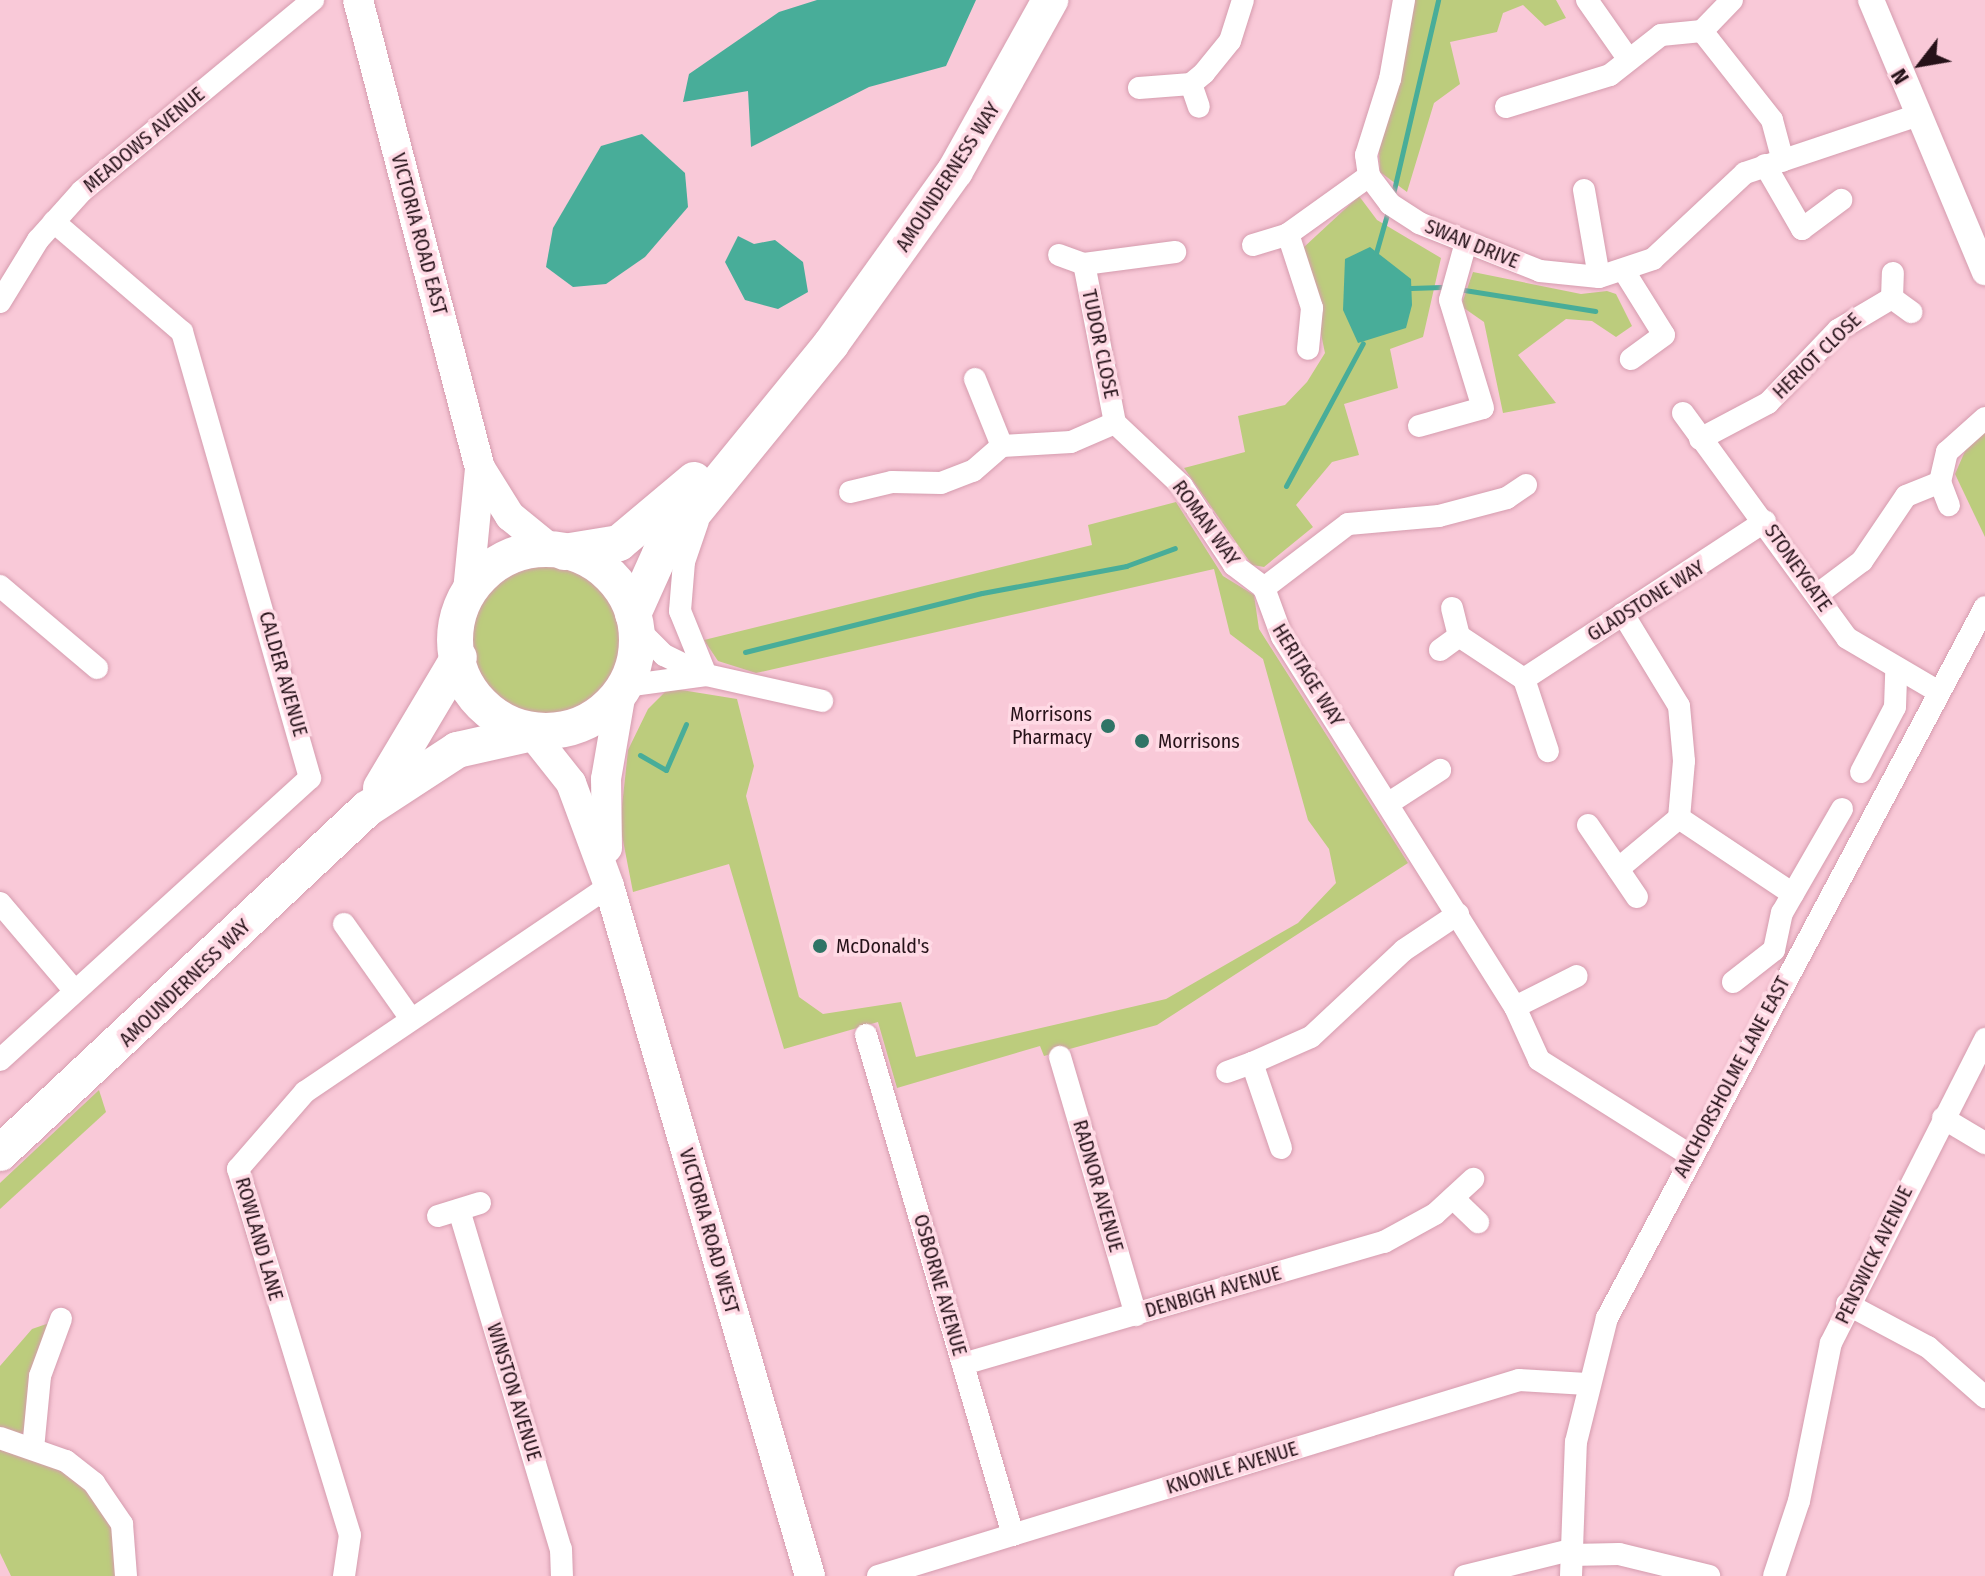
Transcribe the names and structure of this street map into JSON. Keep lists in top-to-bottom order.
{
  "streets": {
    "highway": ["AMOUNDERNESS WAY"],
    "main road": ["VICTORIA ROAD EAST", "VICTORIA ROAD WEST"],
    "street": [
      "MEADOWS AVENUE",
      "SWAN DRIVE",
      "TUDOR CLOSE",
      "HERIOT CLOSE",
      "ROMAN WAY",
      "STONEYGATE",
      "GLADSTONE WAY",
      "CALDER AVENUE",
      "HERITAGE WAY",
      "ANCHORSHOLME LANE EAST",
      "RADNOR AVENUE",
      "ROWLAND LANE",
      "PENSWICK AVENUE",
      "OSBORNE AVENUE",
      "DENBIGH AVENUE",
      "WINSTON AVENUE",
      "KNOWLE AVENUE"
    ]
  },
  "crossings": [
    ["MEADOWS AVENUE", "CALDER AVENUE"],
    ["AMOUNDERNESS WAY", "VICTORIA ROAD EAST"],
    ["AMOUNDERNESS WAY", "VICTORIA ROAD WEST"],
    ["VICTORIA ROAD EAST", "VICTORIA ROAD WEST"],
    ["TUDOR CLOSE", "ROMAN WAY"],
    ["HERIOT CLOSE", "STONEYGATE"],
    ["ROMAN WAY", "HERITAGE WAY"],
    ["STONEYGATE", "GLADSTONE WAY"],
    ["STONEYGATE", "ANCHORSHOLME LANE EAST"],
    ["HERITAGE WAY", "ANCHORSHOLME LANE EAST"],
    ["ANCHORSHOLME LANE EAST", "KNOWLE AVENUE"],
    ["RADNOR AVENUE", "DENBIGH AVENUE"],
    ["VICTORIA ROAD WEST", "ROWLAND LANE"],
    ["OSBORNE AVENUE", "DENBIGH AVENUE"],
    ["OSBORNE AVENUE", "KNOWLE AVENUE"]
  ],
  "places": ["Morrisons Pharmacy", "Morrisons", "McDonald's"],
  "north": "bottom left"
}
